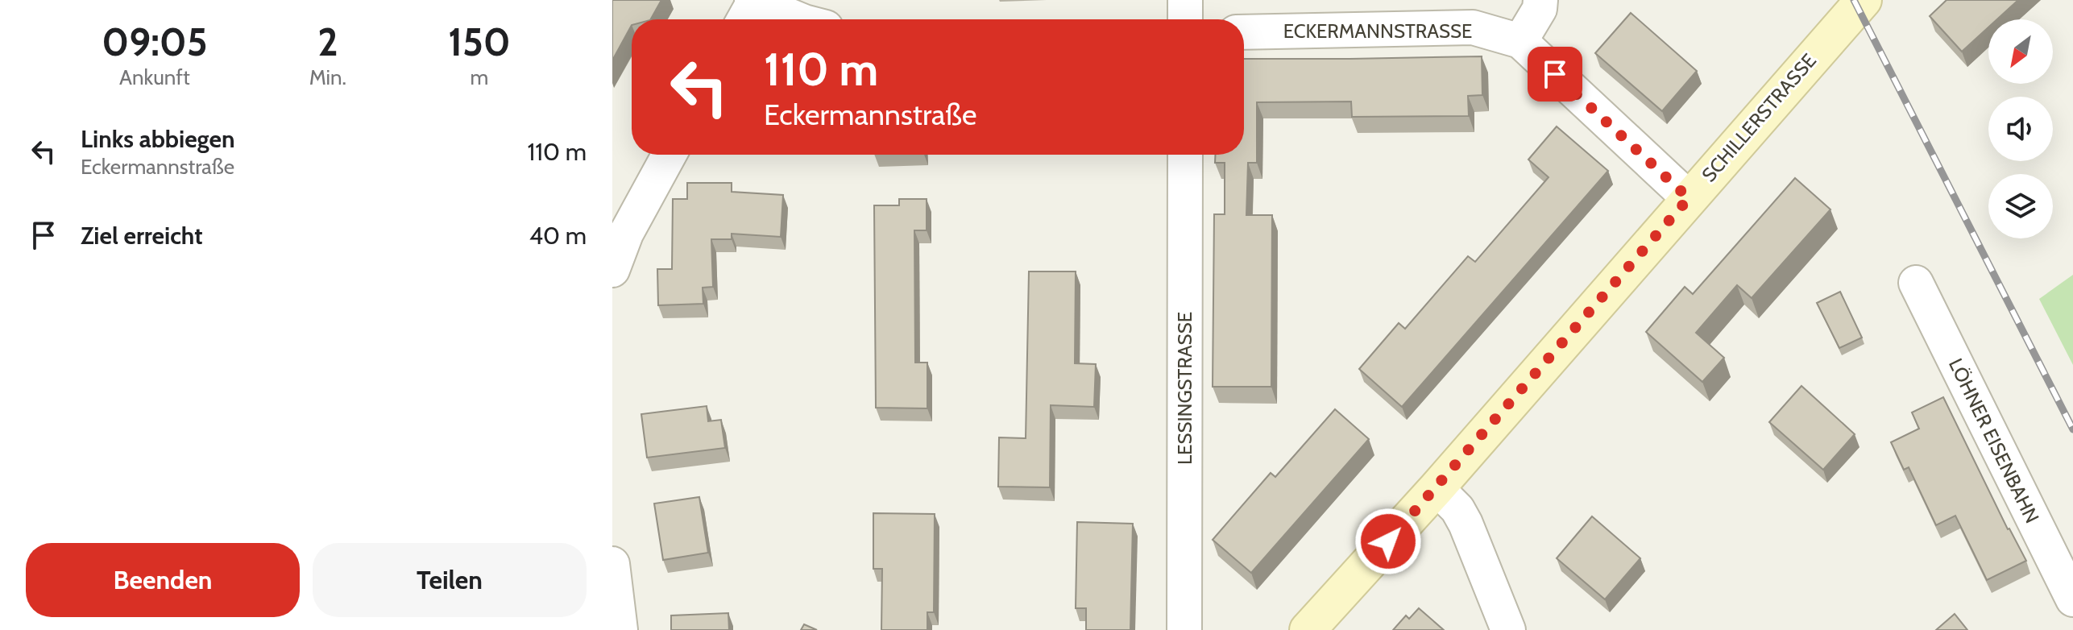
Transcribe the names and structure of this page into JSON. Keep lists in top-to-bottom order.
{
  "streets": {
    "main road": ["SCHILLERSTRASSE"],
    "street": ["ECKERMANNSTRASSE", "LESSINGSTRASSE", "LÖHNER EISENBAHN"]
  },
  "crossings": [
    ["ECKERMANNSTRASSE", "SCHILLERSTRASSE"]
  ],
  "north": "bottom left",
  "page": {
    "eta": [
      "09:05",
      "Ankunft",
      "2",
      "Min.",
      "150",
      "m"
    ],
    "turn": ["110 m", "Eckermannstraße"],
    "list": [
      {
        "name": "Links abbiegen",
        "note": "Eckermannstraße",
        "value": "110 m"
      },
      {
        "name": "Ziel erreicht",
        "value": "40 m"
      }
    ],
    "buttons": ["Beenden", "Teilen"]
  }
}
